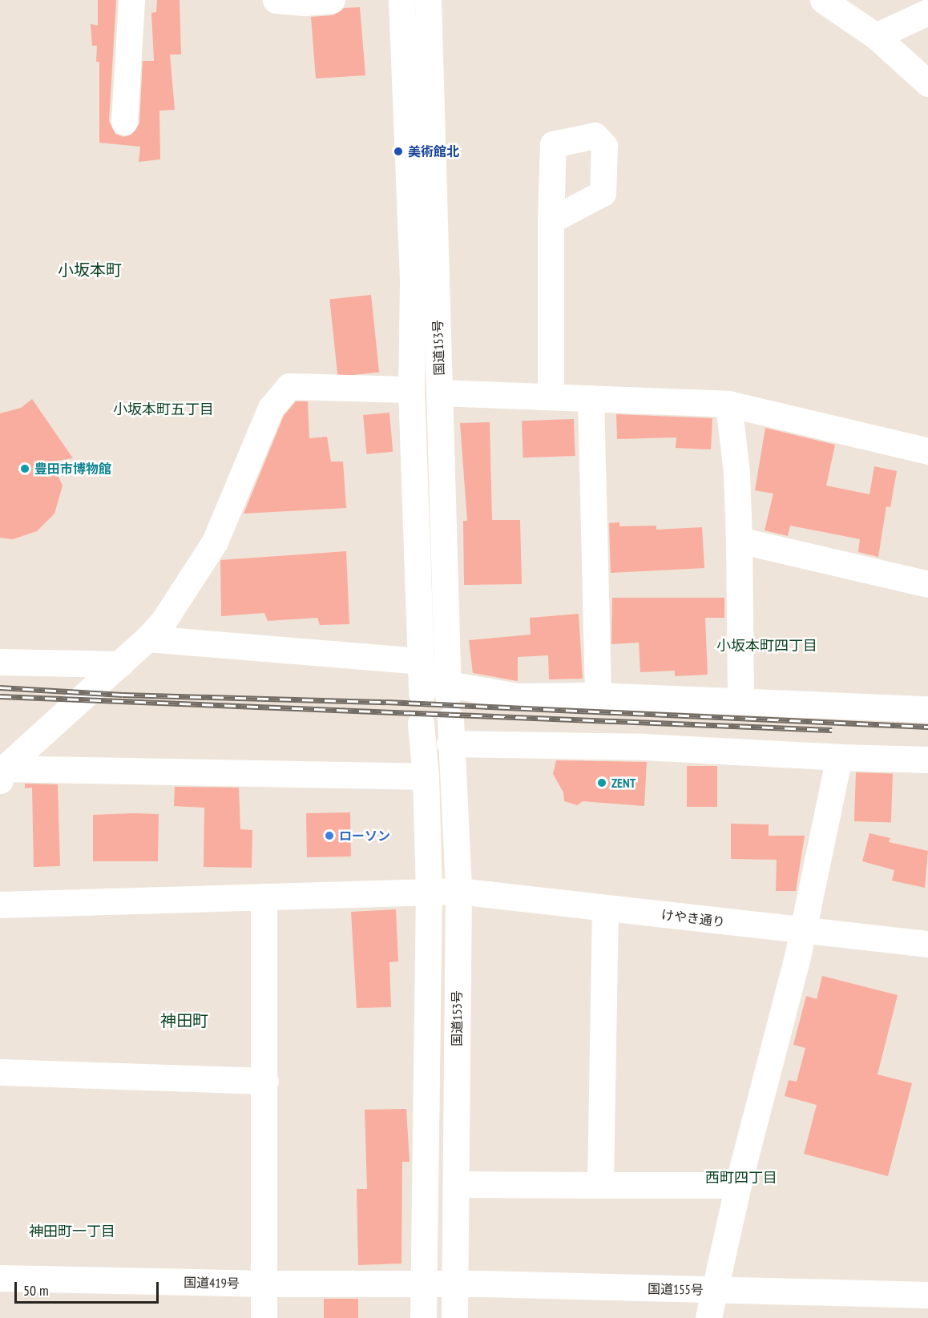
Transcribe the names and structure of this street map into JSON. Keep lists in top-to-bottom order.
{
  "streets": {
    "main road": [
      "国道153号",
      "けやき通り",
      "国道419号",
      "国道155号"
    ]
  },
  "crossings": [
    ["国道153号", "けやき通り"],
    ["国道153号", "国道155号"],
    ["国道419号", "国道155号"]
  ],
  "districts": [
    "小坂本町",
    "小坂本町五丁目",
    "小坂本町四丁目",
    "神田町",
    "西町四丁目",
    "神田町一丁目"
  ],
  "places": [
    "美術館北",
    "豊田市博物館",
    "ZENT",
    "ローソン"
  ],
  "scale_bar": "50 m"
}
